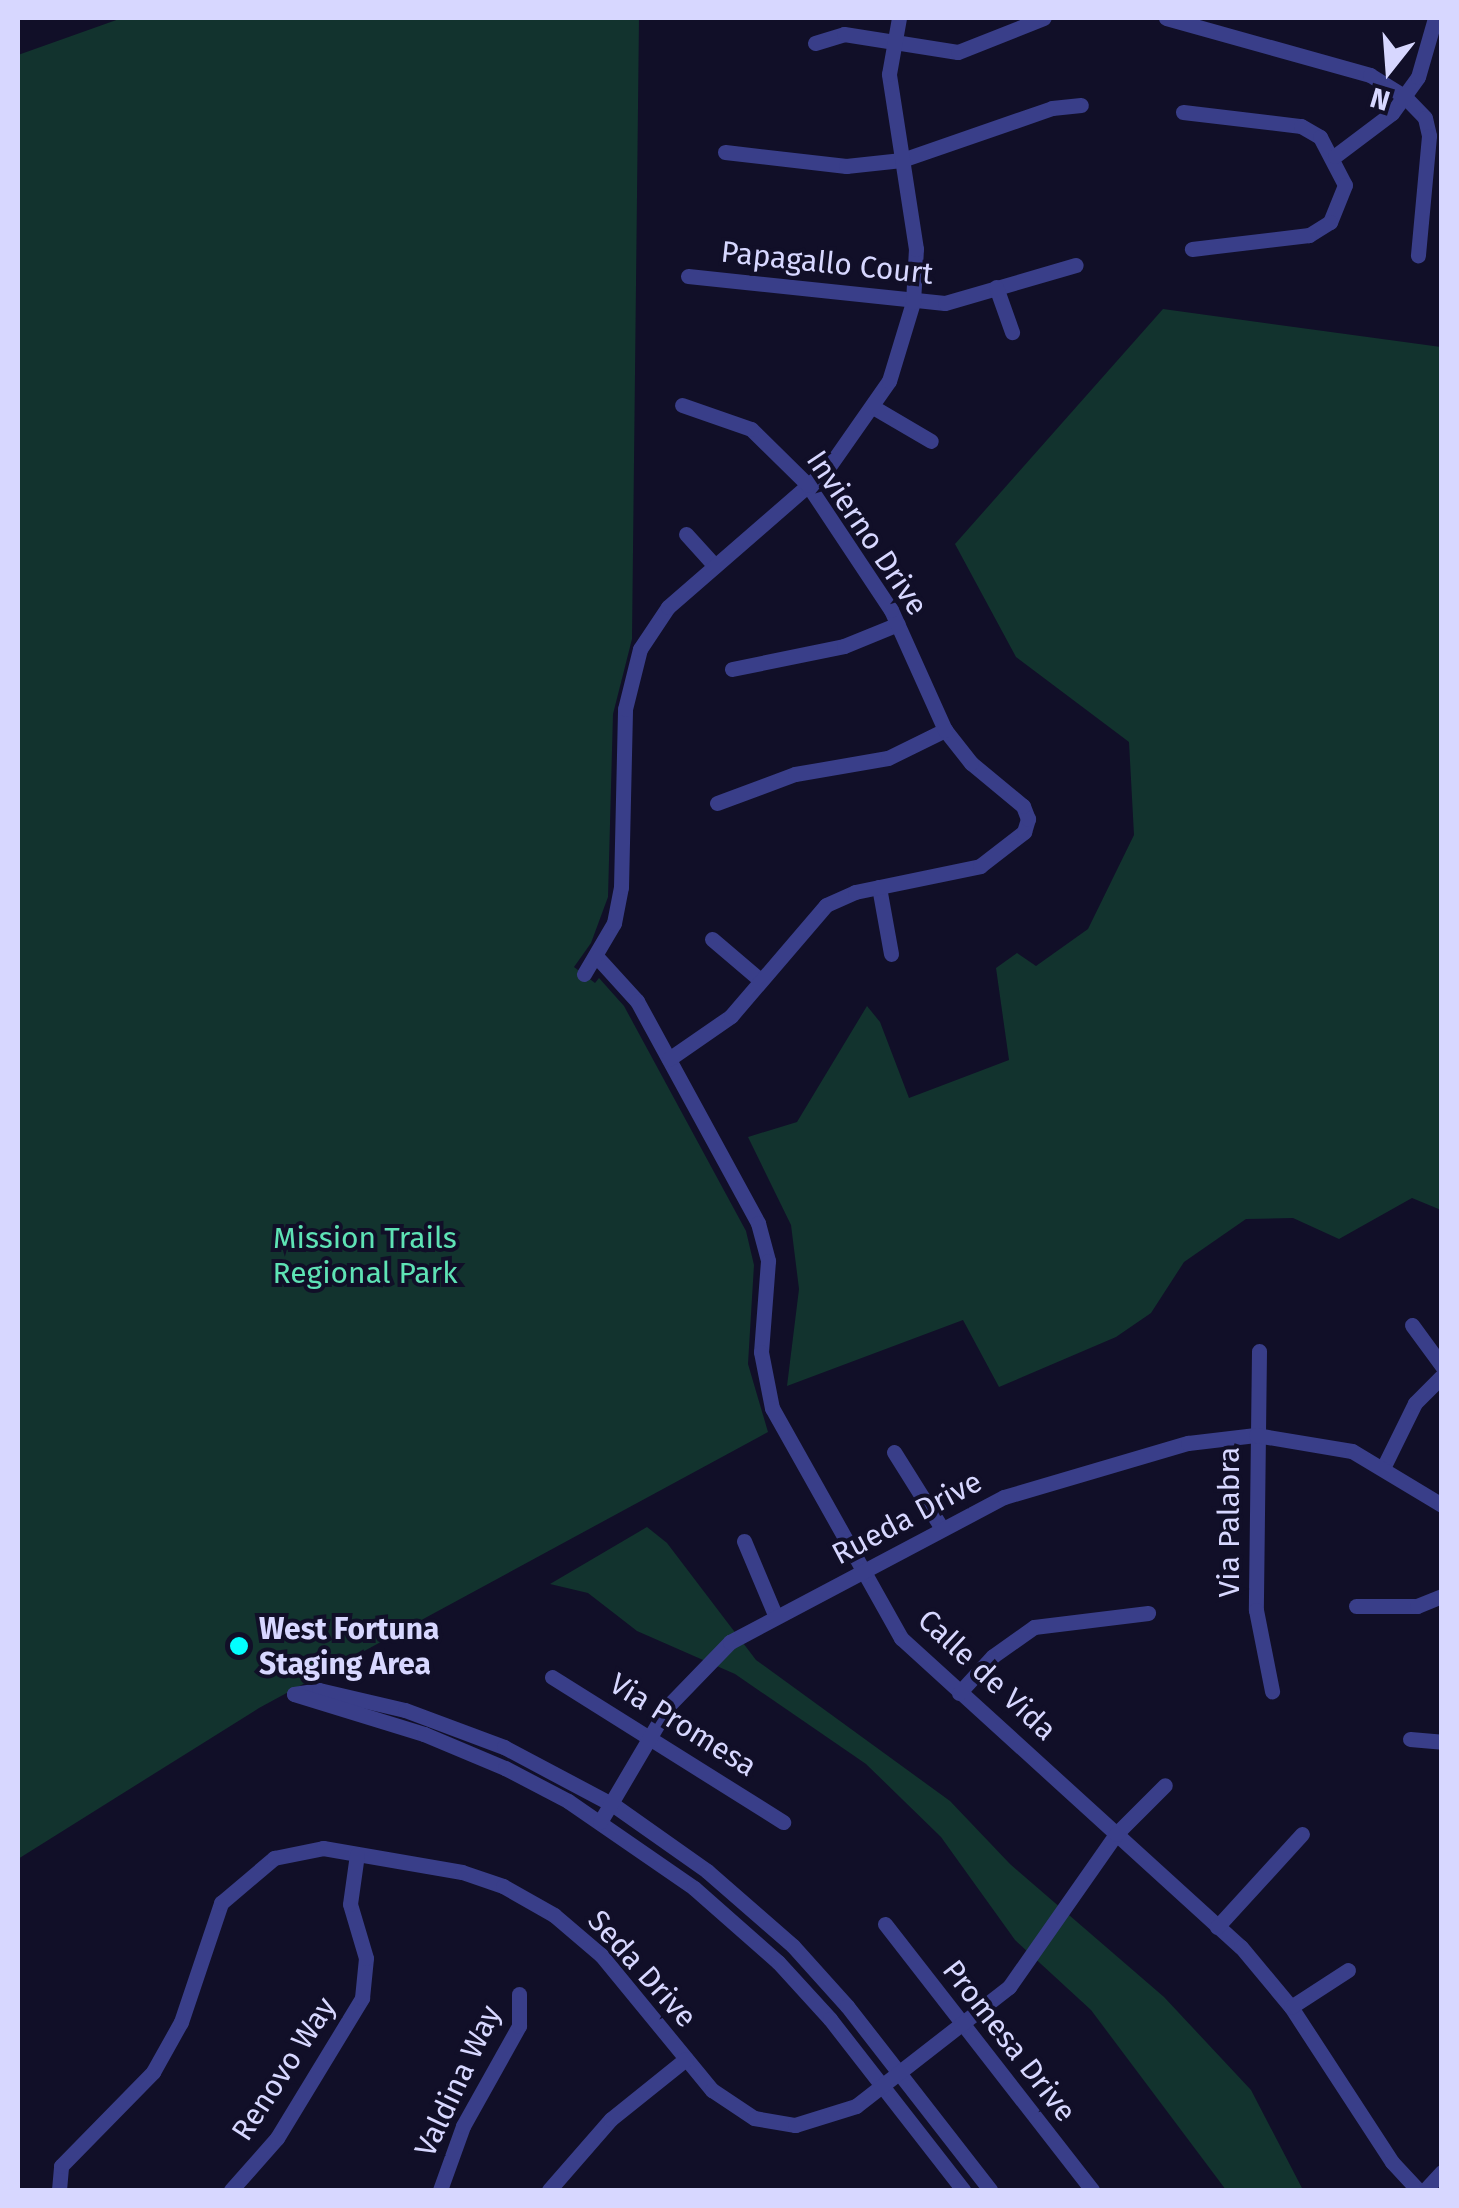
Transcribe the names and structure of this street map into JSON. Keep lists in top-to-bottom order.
{
  "streets": {
    "street": [
      "Papagallo Court",
      "Invierno Drive",
      "Rueda Drive",
      "Via Palabra",
      "Calle de Vida",
      "Via Promesa",
      "Seda Drive",
      "Promesa Drive",
      "Renovo Way",
      "Valdina Way"
    ]
  },
  "crossings": [
    ["Rueda Drive", "Via Palabra"],
    ["Rueda Drive", "Calle de Vida"],
    ["Rueda Drive", "Via Promesa"],
    ["Calle de Vida", "Seda Drive"],
    ["Seda Drive", "Promesa Drive"],
    ["Seda Drive", "Renovo Way"]
  ],
  "parks": ["Mission Trails Regional Park"],
  "places": ["West Fortuna Staging Area"],
  "north": "bottom"
}
